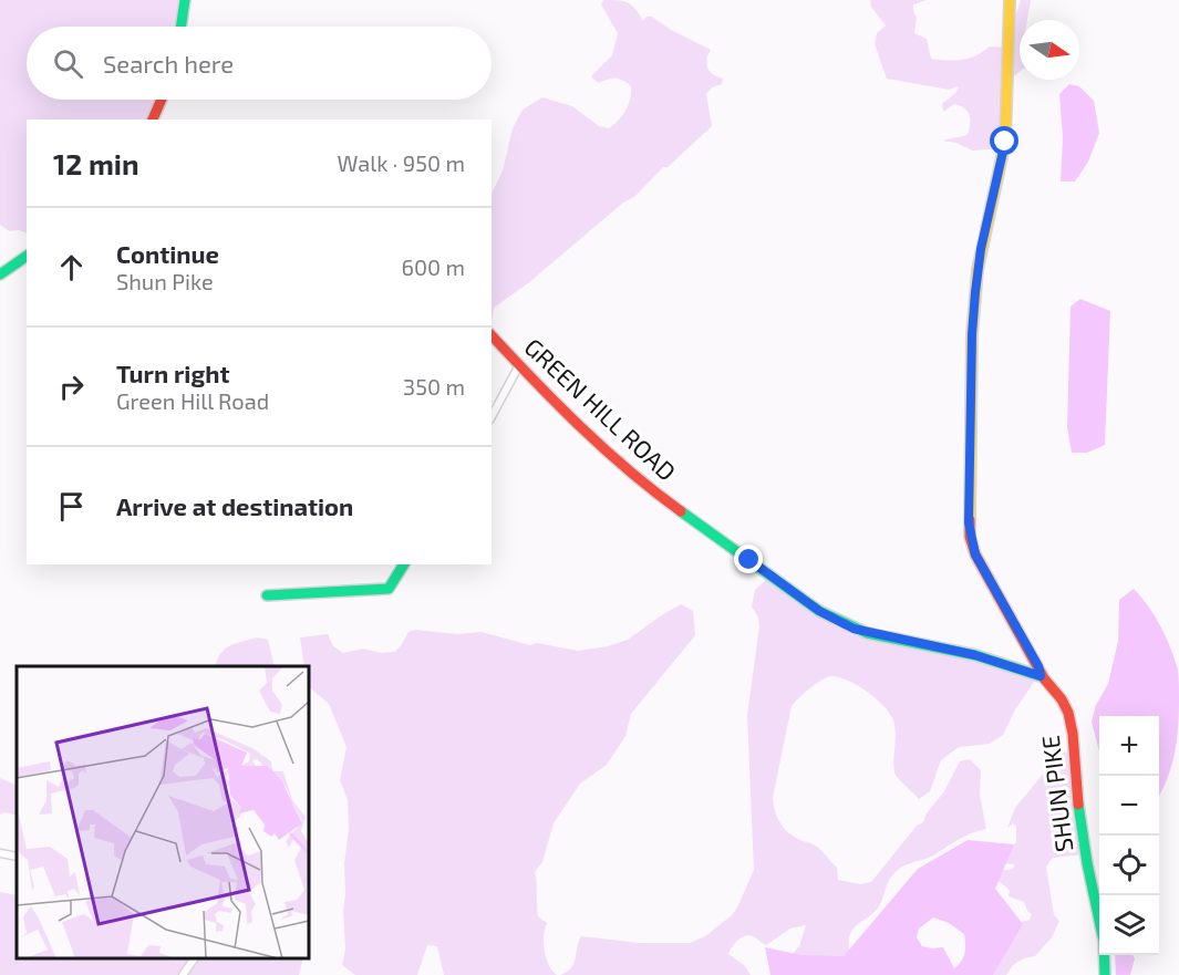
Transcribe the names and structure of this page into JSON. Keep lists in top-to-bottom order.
{
  "streets": {
    "main road": ["GREEN HILL ROAD", "SHUN PIKE"]
  },
  "crossings": [
    ["GREEN HILL ROAD", "SHUN PIKE"]
  ],
  "north": "right",
  "page": {
    "search": "Search here",
    "heading": ["12 min", "Walk · 950 m"],
    "list": [
      ["Continue", "Shun Pike", "600 m"],
      ["Turn right", "Green Hill Road", "350 m"],
      "Arrive at destination"
    ],
    "map_buttons": ["+", "−"]
  }
}
